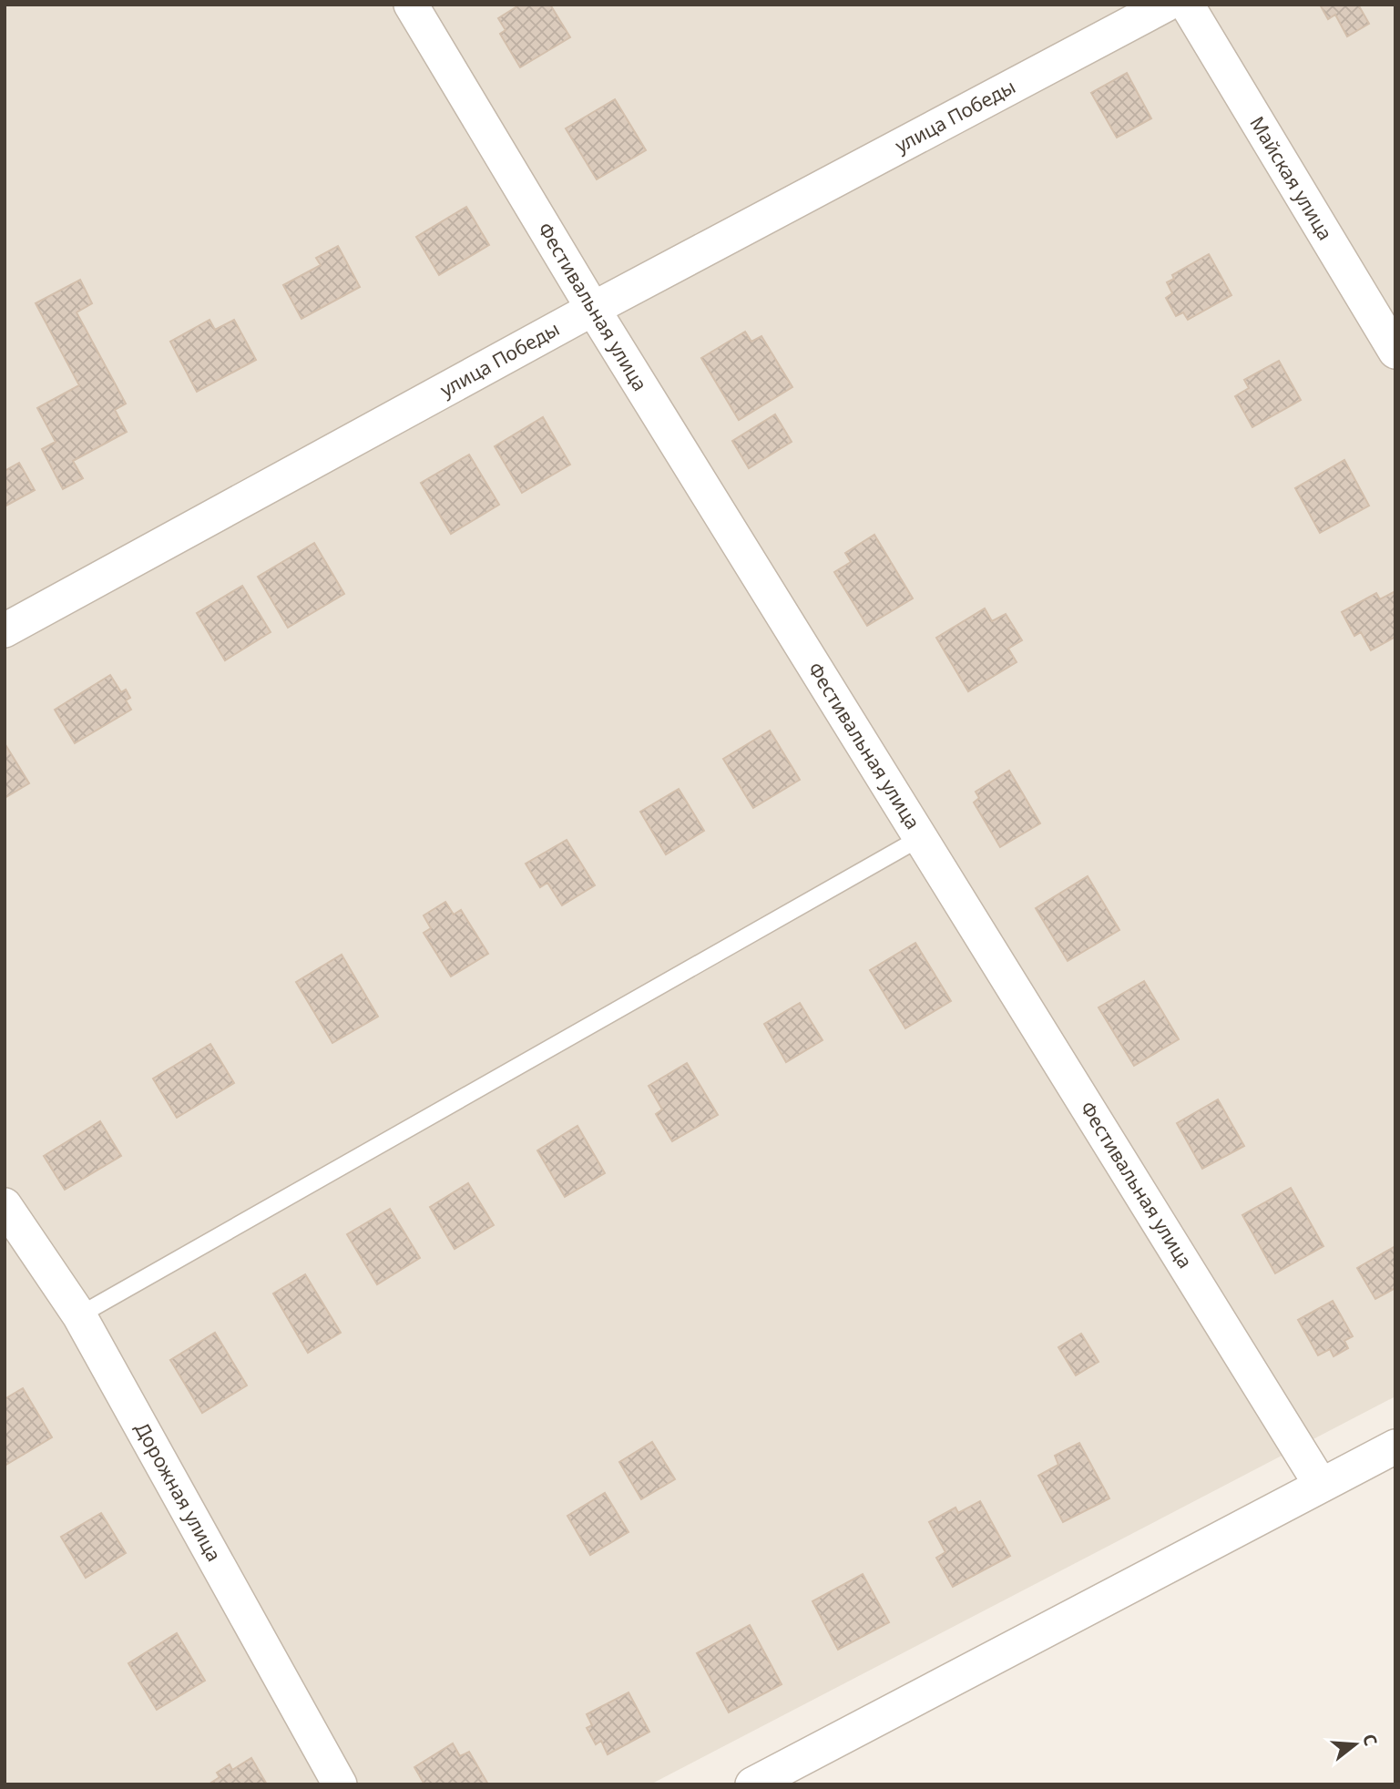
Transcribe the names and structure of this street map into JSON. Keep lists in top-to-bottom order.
{
  "streets": {
    "street": [
      "улица Победы",
      "Майская улица",
      "Фестивальная улица",
      "Дорожная улица"
    ]
  },
  "crossings": [
    ["улица Победы", "Фестивальная улица"]
  ],
  "north": "right"
}
